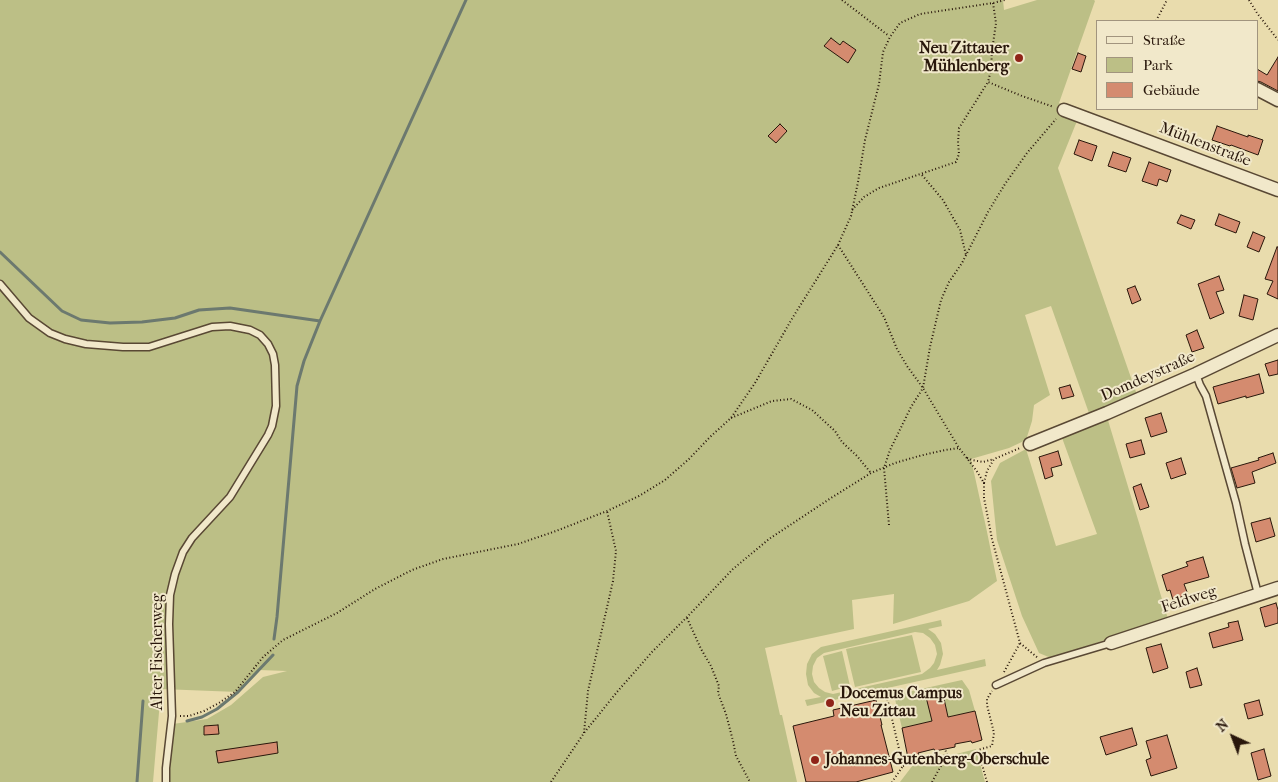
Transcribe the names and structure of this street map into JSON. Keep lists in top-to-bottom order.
{
  "streets": {
    "street": ["Mühlenstraße", "Domdeystraße", "Feldweg"],
    "lane": ["Alter Fischerweg"]
  },
  "places": ["Neu Zittauer Mühlenberg", "Docemus Campus Neu Zittau", "Johannes-Gutenberg-Oberschule"],
  "legend": ["Straße", "Park", "Gebäude"],
  "north": "top left"
}
